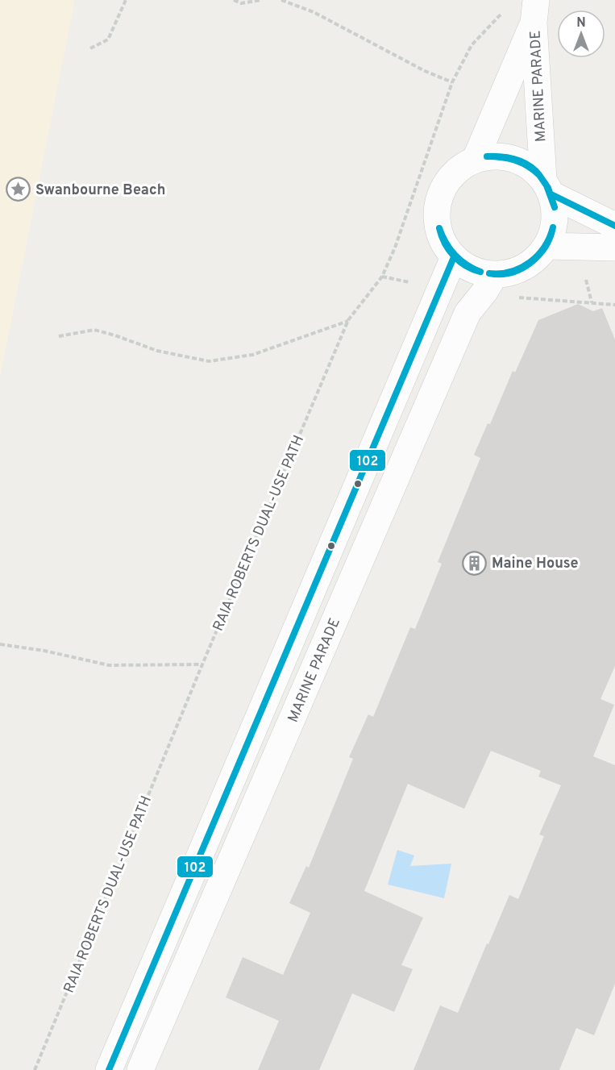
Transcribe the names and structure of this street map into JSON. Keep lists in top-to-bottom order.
{
  "streets": {
    "street": ["MARINE PARADE"],
    "path": ["RAIA ROBERTS DUAL-USE PATH"]
  },
  "places": {
    "place": ["Swanbourne Beach"],
    "building": ["Maine House"]
  },
  "lines": ["transit line 102"],
  "north": "top"
}
